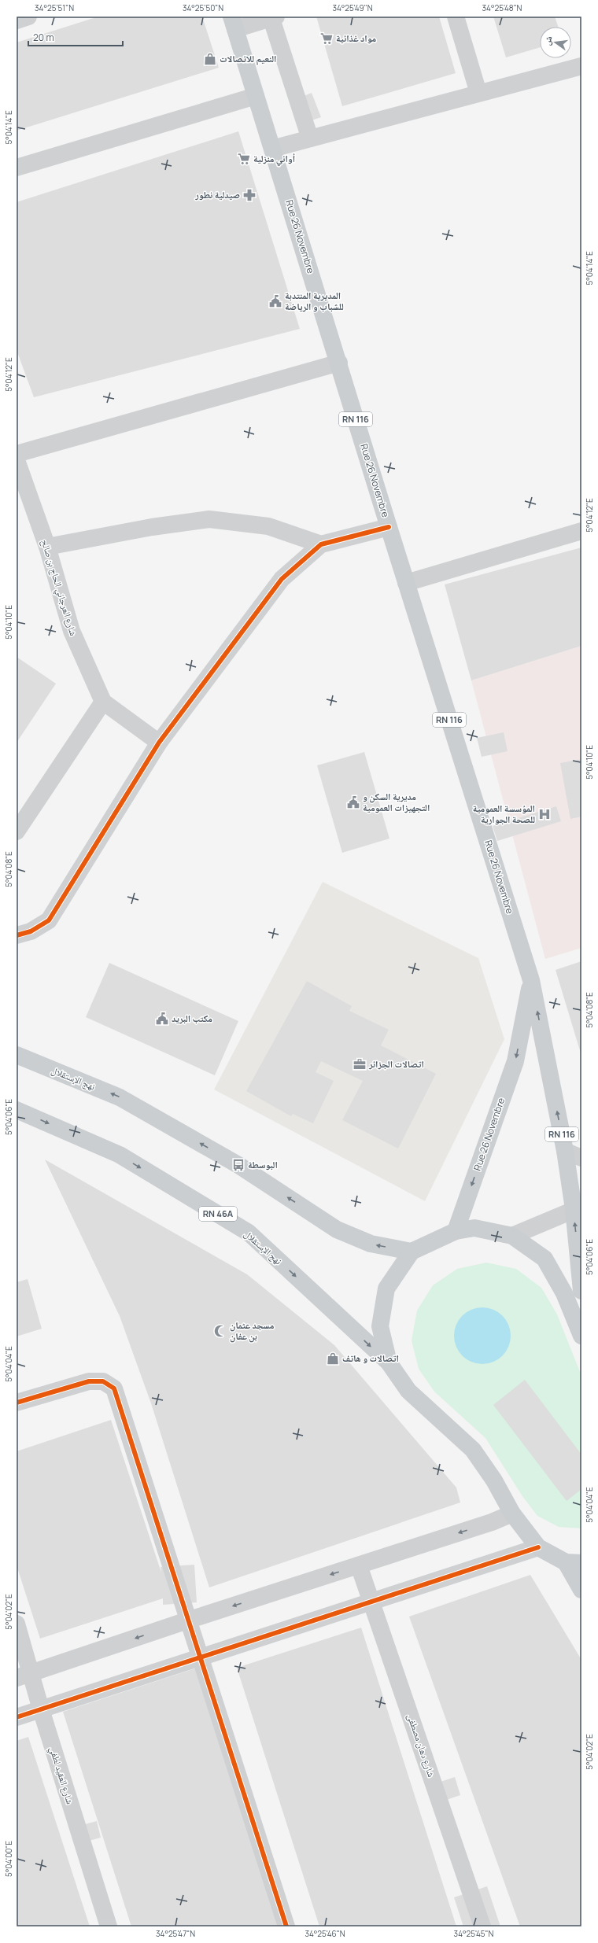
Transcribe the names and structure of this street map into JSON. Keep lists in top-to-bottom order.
{
  "streets": {
    "main road": [
      "Rue 26 Novembre",
      "RN 116",
      "نهج الإستقلال",
      "RN 46A"
    ],
    "street": ["شارع العرجاني الحاج بن صالح", "شارع دهان مصطفى", "شارع العقيد لطفي"]
  },
  "places": {
    "supermarket": ["مواد غذائية", "أواني منزلية"],
    "shop": ["النعيم للاتصالات", "اتصالات و هاتف"],
    "pharmacy": ["صيدلية نطور"],
    "public building": ["المديرية المنتدبة للشباب و الرياضة", "مديرية السكن و التجهيزات العمومية", "مكتب البريد"],
    "hospital": ["المؤسسة العمومية للصحة الجوارية"],
    "office": ["اتصالات الجزائر"],
    "bus stop": ["البوسطة"],
    "mosque": ["مسجد عثمان بن عفان"]
  },
  "scale_bar": "20 m",
  "north": "left",
  "coordinates": [
    "34°25'51\"N",
    "34°25'50\"N",
    "34°25'49\"N",
    "34°25'48\"N",
    "5°04'14\"E",
    "5°04'12\"E",
    "5°04'10\"E",
    "5°04'08\"E",
    "5°04'06\"E",
    "5°04'04\"E",
    "5°04'02\"E",
    "5°04'00\"E",
    "34°25'47\"N",
    "34°25'46\"N",
    "34°25'45\"N"
  ]
}
